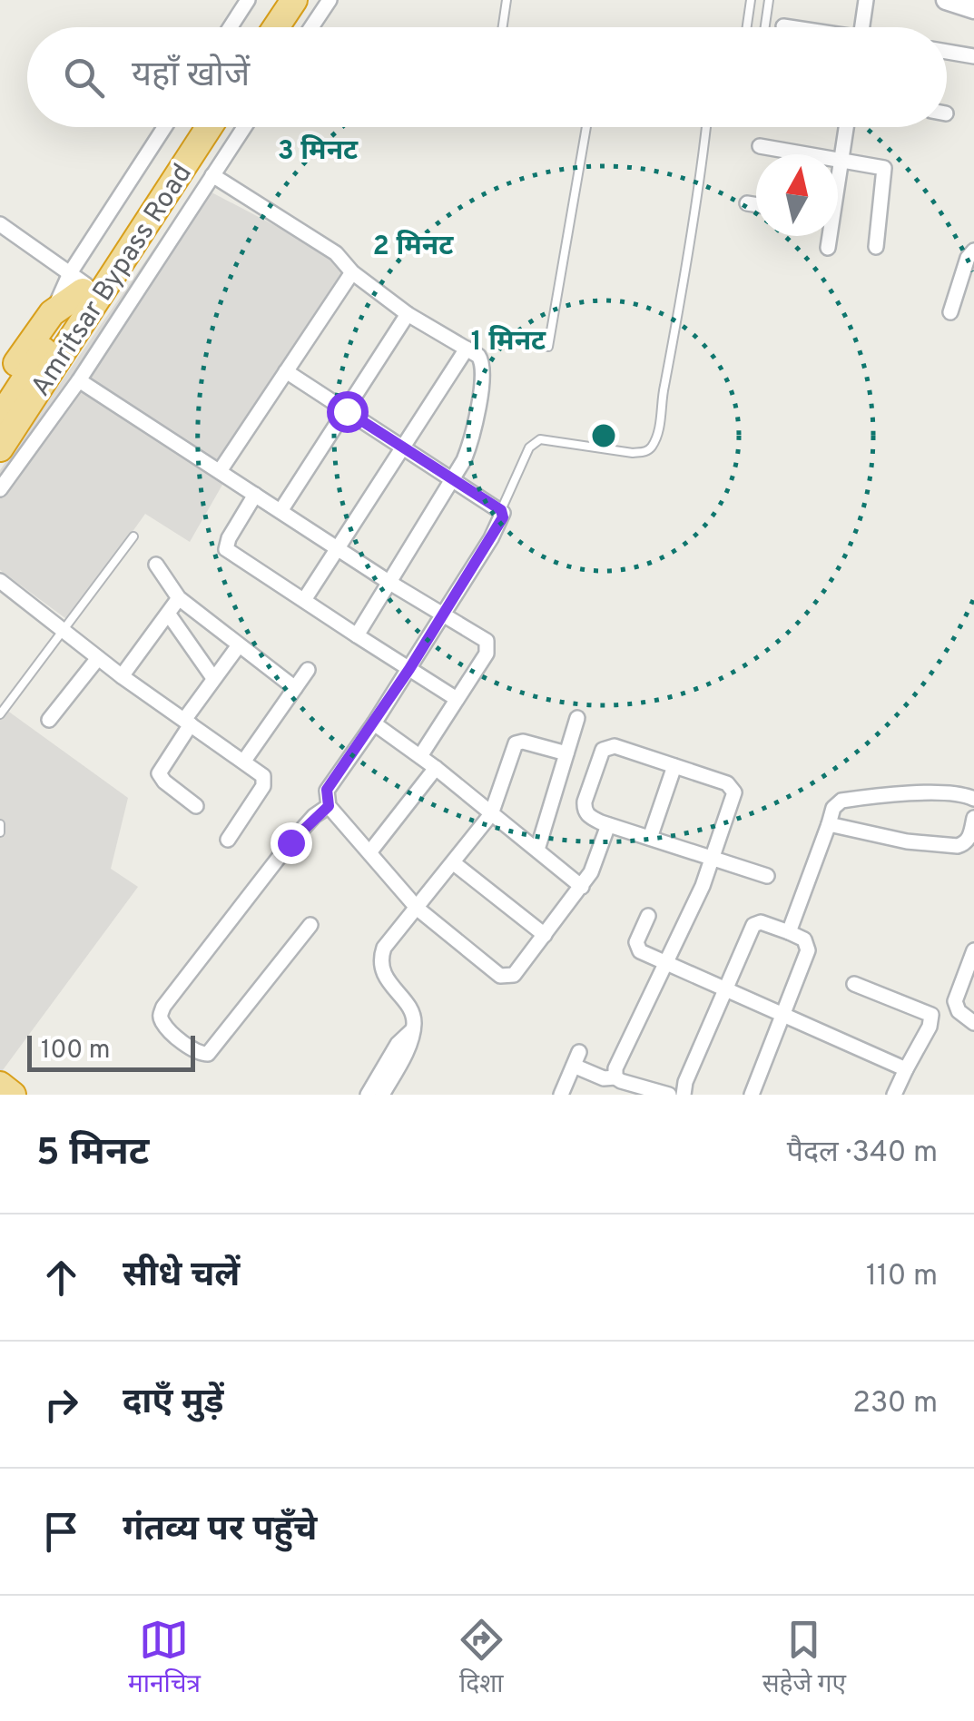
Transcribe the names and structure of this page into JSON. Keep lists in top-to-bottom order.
{
  "streets": {
    "highway": ["Amritsar Bypass Road"]
  },
  "scale_bar": "100 m",
  "north": "top",
  "page": {
    "search": "यहाँ खोजें",
    "scale": "100 m",
    "heading": ["5 मिनट", "पैदल · 340 m"],
    "list": [
      ["सीधे चलें", "110 m"],
      ["दाएँ मुड़ें", "230 m"],
      "गंतव्य पर पहुँचे"
    ],
    "nav": ["मानचित्र", "दिशा", "सहेजे गए"]
  },
  "rings": ["3 मिनट", "2 मिनट", "1 मिनट"]
}
